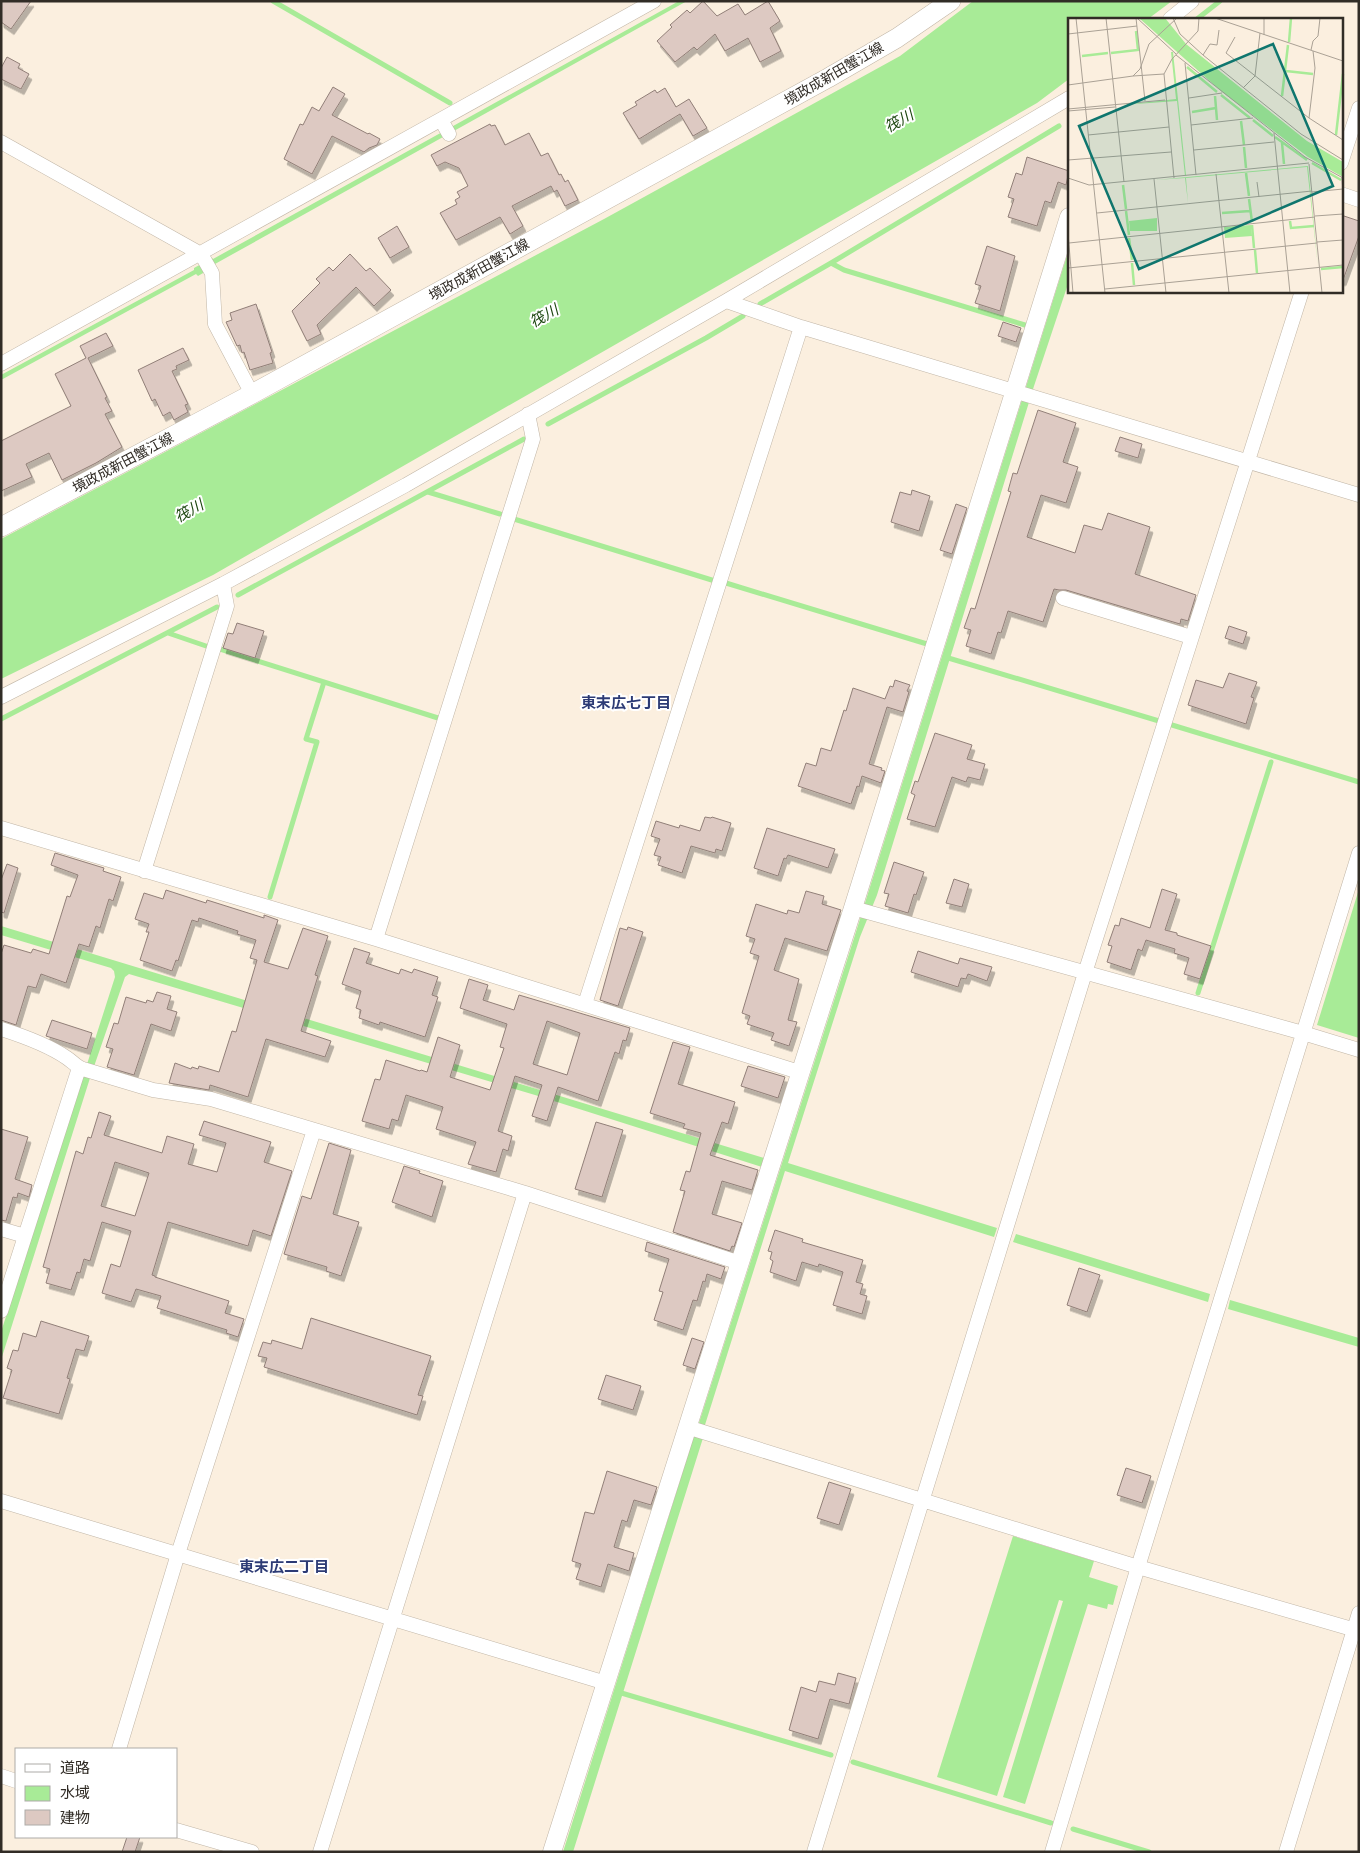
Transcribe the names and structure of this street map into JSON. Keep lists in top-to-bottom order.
{
  "streets": {
    "main road": ["境政成新田蟹江線"]
  },
  "districts": ["東末広七丁目", "東末広二丁目"],
  "water": ["筏川"],
  "legend": ["道路", "水域", "建物"]
}
